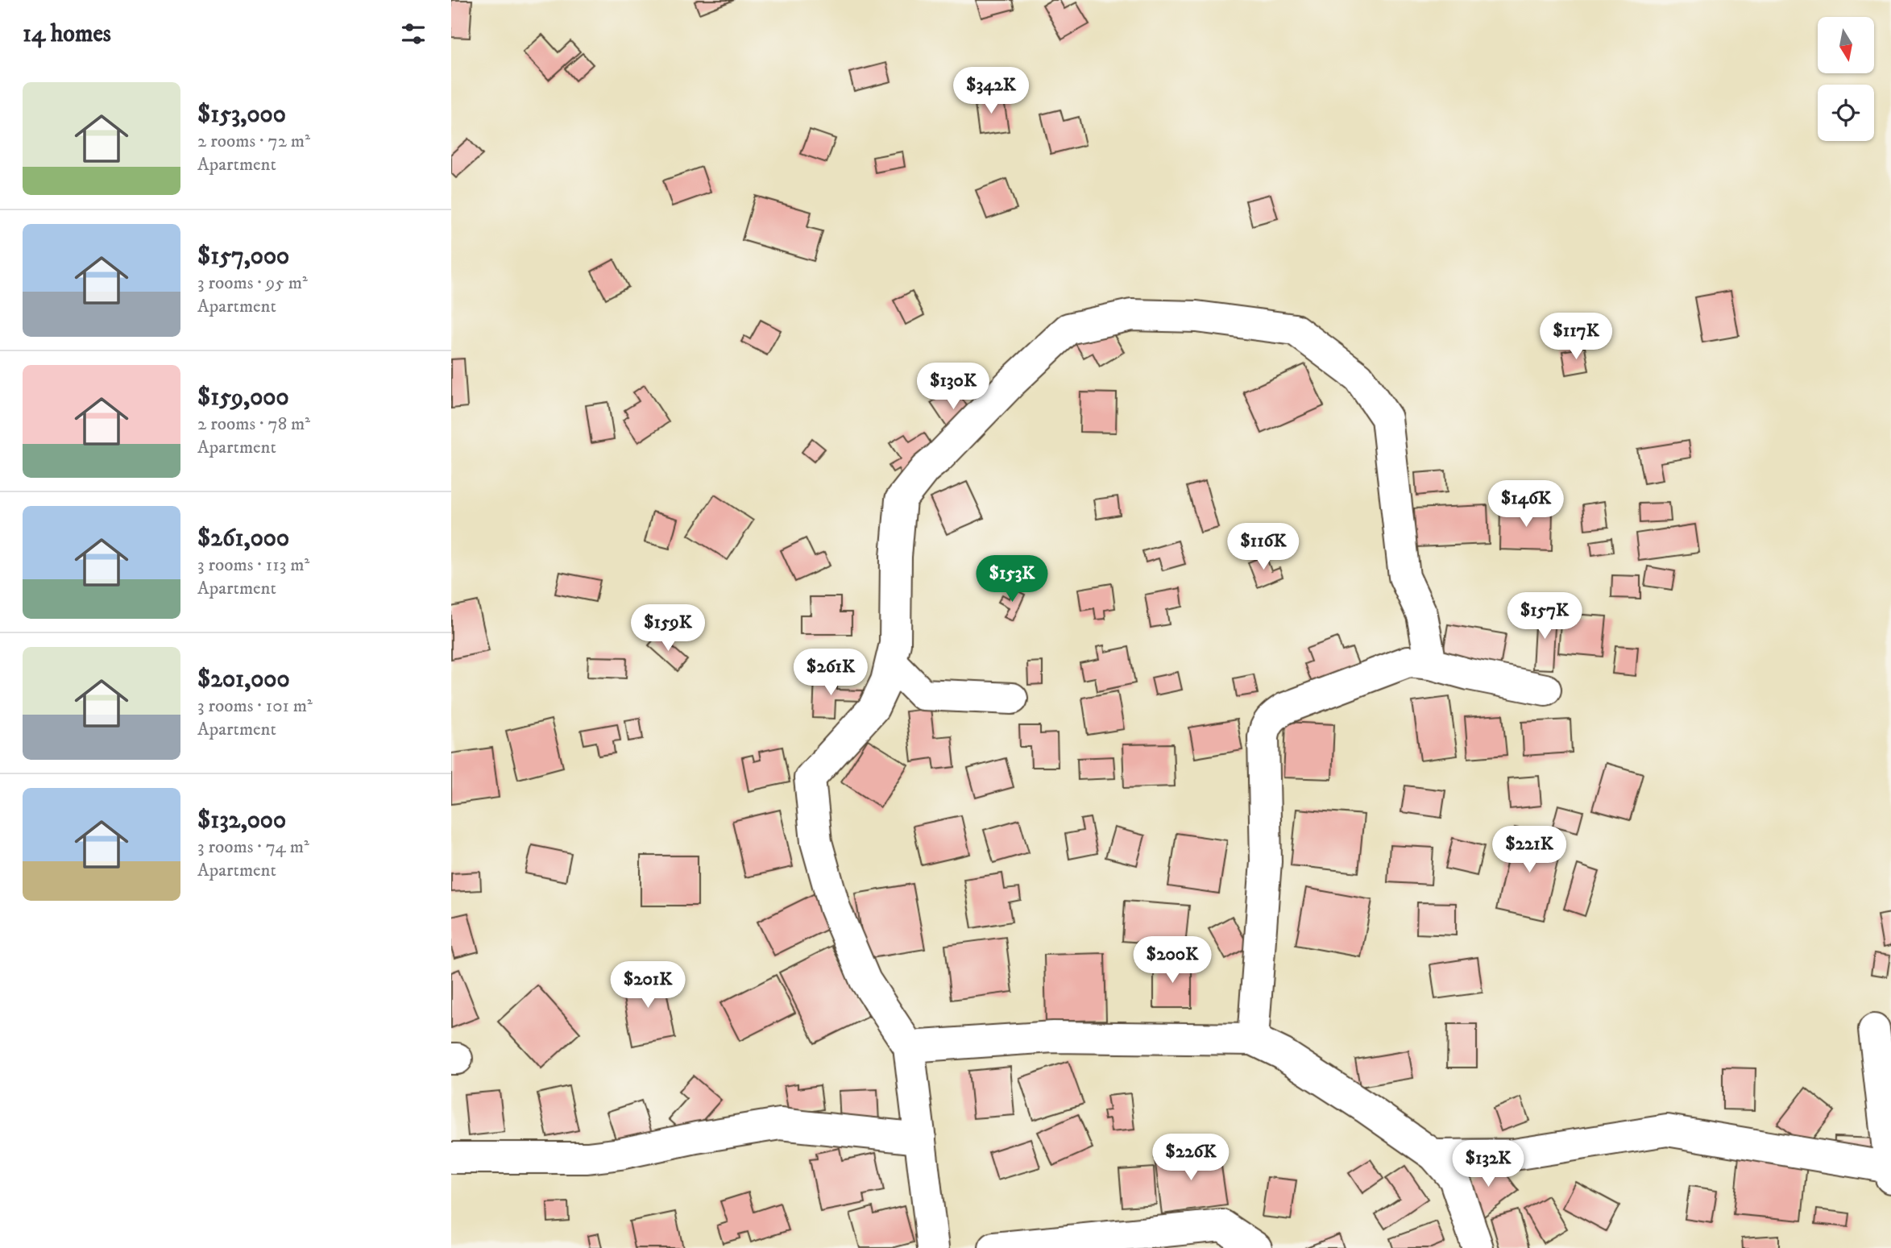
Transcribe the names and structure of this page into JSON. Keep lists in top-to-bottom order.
{
  "north": "bottom",
  "page": {
    "heading": "14 homes",
    "price": [
      "$342K",
      "$117K",
      "$130K",
      "$146K",
      "$116K",
      "$153K",
      "$157K",
      "$159K",
      "$261K",
      "$221K",
      "$200K",
      "$201K",
      "$226K",
      "$132K"
    ],
    "list": [
      {
        "name": "$153,000",
        "note": "2 rooms · 72 m² · Apartment"
      },
      {
        "name": "$157,000",
        "note": "3 rooms · 95 m² · Apartment"
      },
      {
        "name": "$159,000",
        "note": "2 rooms · 78 m² · Apartment"
      },
      {
        "name": "$261,000",
        "note": "3 rooms · 113 m² · Apartment"
      },
      {
        "name": "$201,000",
        "note": "3 rooms · 101 m² · Apartment"
      },
      {
        "name": "$132,000",
        "note": "3 rooms · 74 m² · Apartment"
      }
    ]
  }
}
